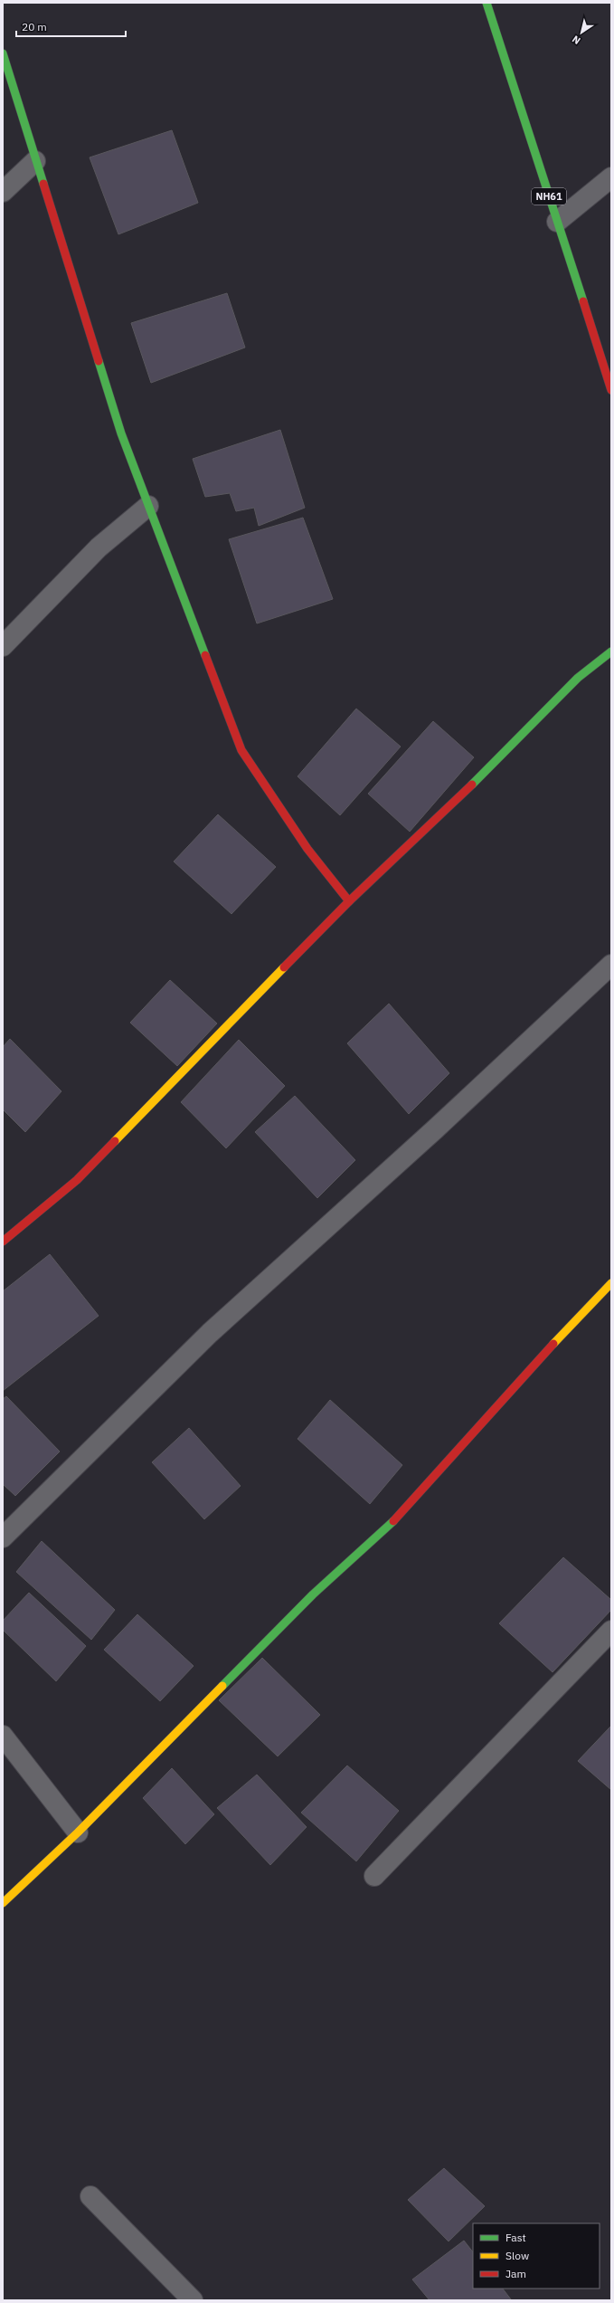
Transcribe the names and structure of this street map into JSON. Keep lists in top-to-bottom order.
{
  "streets": {
    "main road": ["NH61"]
  },
  "legend": ["Fast", "Slow", "Jam"],
  "scale_bar": "20 m",
  "north": "bottom left"
}
